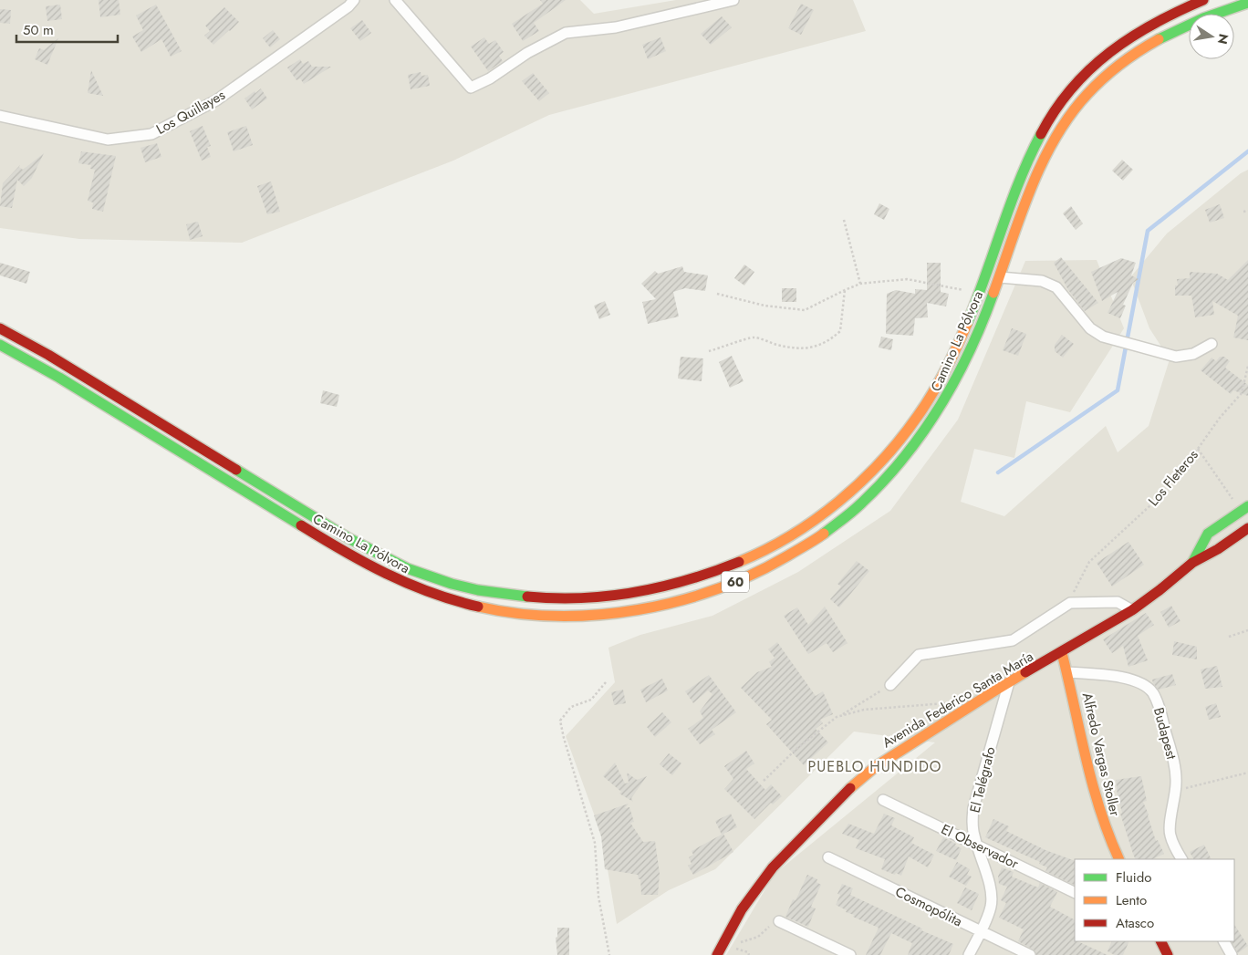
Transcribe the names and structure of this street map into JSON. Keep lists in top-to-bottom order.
{
  "streets": {
    "main road": [
      "Camino La Pólvora",
      "60",
      "Avenida Federico Santa María",
      "Alfredo Vargas Stoller"
    ],
    "street": [
      "Los Quillayes",
      "Budapest",
      "El Telégrafo",
      "El Observador",
      "Cosmopólita"
    ],
    "path": ["Los Fleteros"]
  },
  "crossings": [
    ["Avenida Federico Santa María", "Alfredo Vargas Stoller"],
    ["Avenida Federico Santa María", "El Telégrafo"],
    ["Budapest", "Alfredo Vargas Stoller"],
    ["El Telégrafo", "El Observador"],
    ["El Telégrafo", "Cosmopólita"]
  ],
  "districts": ["PUEBLO HUNDIDO"],
  "legend": ["Fluido", "Lento", "Atasco"],
  "scale_bar": "50 m",
  "north": "right"
}
